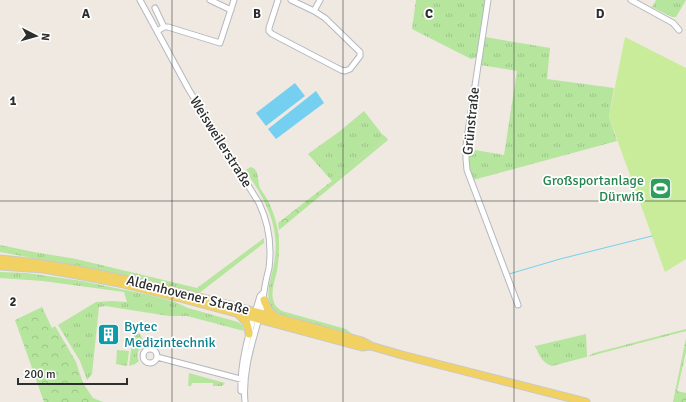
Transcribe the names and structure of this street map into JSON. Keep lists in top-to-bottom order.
{
  "streets": {
    "main road": ["Aldenhovener Straße"],
    "street": ["Grünstraße", "Weisweilerstraße"]
  },
  "crossings": [
    ["Weisweilerstraße", "Aldenhovener Straße"]
  ],
  "places": {
    "sports": ["Großsportanlage Dürwiß"],
    "building": ["Bytec Medizintechnik"]
  },
  "scale_bar": "200 m",
  "north": "right",
  "grid": {
    "columns": [
      "A",
      "B",
      "C",
      "D"
    ],
    "rows": ["1", "2"]
  }
}
